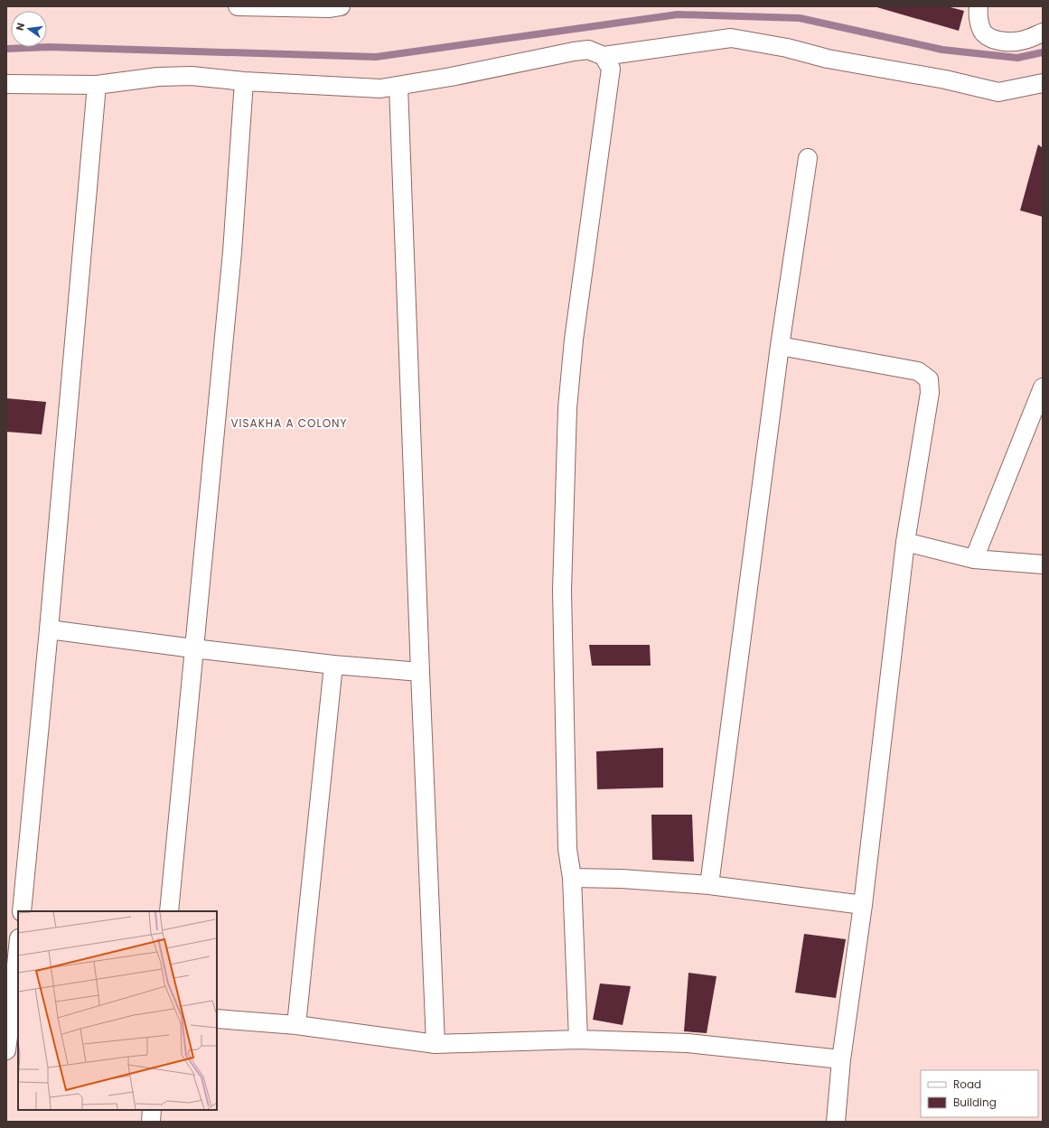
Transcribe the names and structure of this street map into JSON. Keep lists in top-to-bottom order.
{
  "districts": ["VISAKHA A COLONY"],
  "legend": ["Road", "Building"],
  "north": "left"
}
